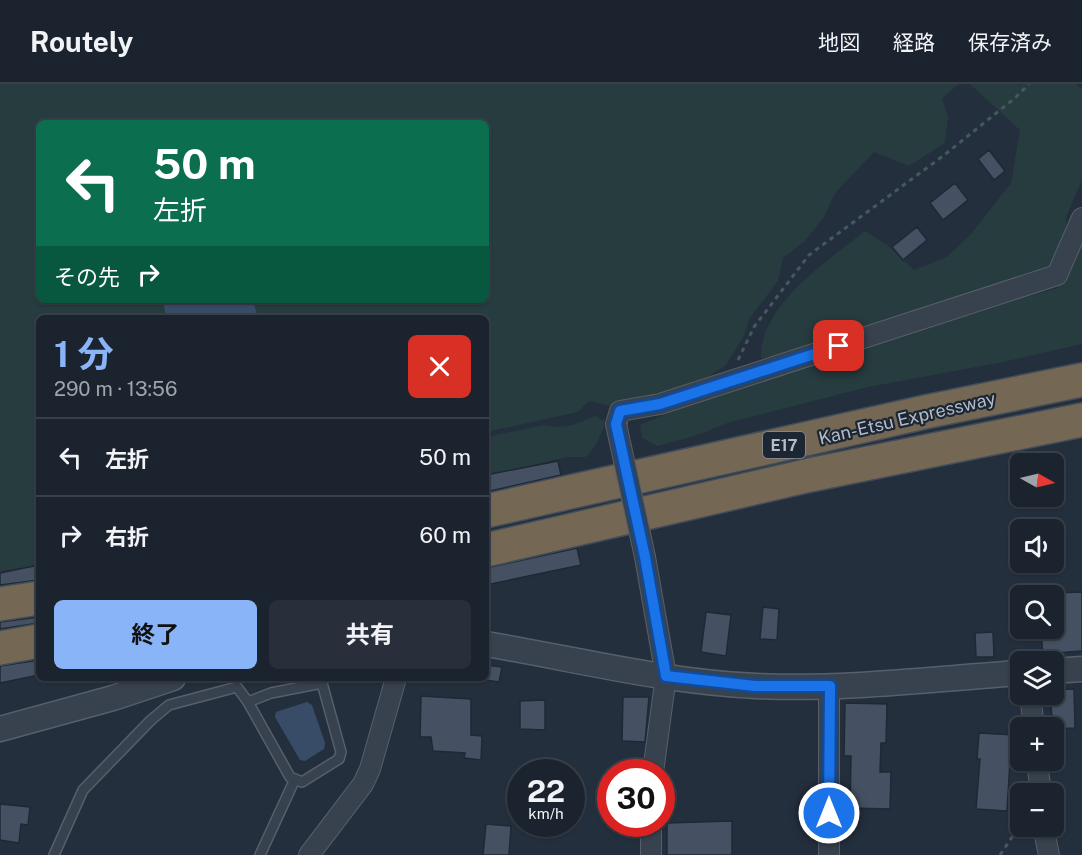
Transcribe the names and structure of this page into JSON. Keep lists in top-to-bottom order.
{
  "streets": {
    "highway": ["Kan-Etsu Expressway", "E17"]
  },
  "north": "right",
  "page": {
    "header": "Routely",
    "nav": ["地図", "経路", "保存済み"],
    "turn": ["50 m", "左折"],
    "then": "その先",
    "heading": ["1 分", "290 m · 13:56"],
    "list": [
      {
        "name": "左折",
        "value": "50 m"
      },
      {
        "name": "右折",
        "value": "60 m"
      }
    ],
    "map_buttons": ["+", "−"],
    "buttons": ["終了", "共有"],
    "speed": "22 km/h",
    "limit": "30"
  }
}
